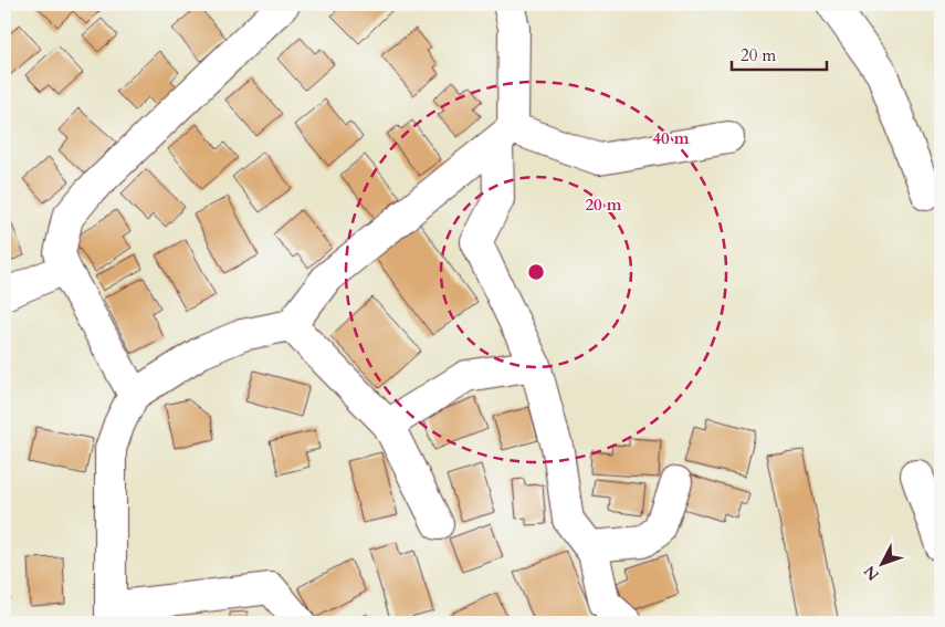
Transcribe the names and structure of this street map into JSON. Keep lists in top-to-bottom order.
{
  "scale_bar": "20 m",
  "north": "bottom left",
  "rings": ["40 m", "20 m"]
}
